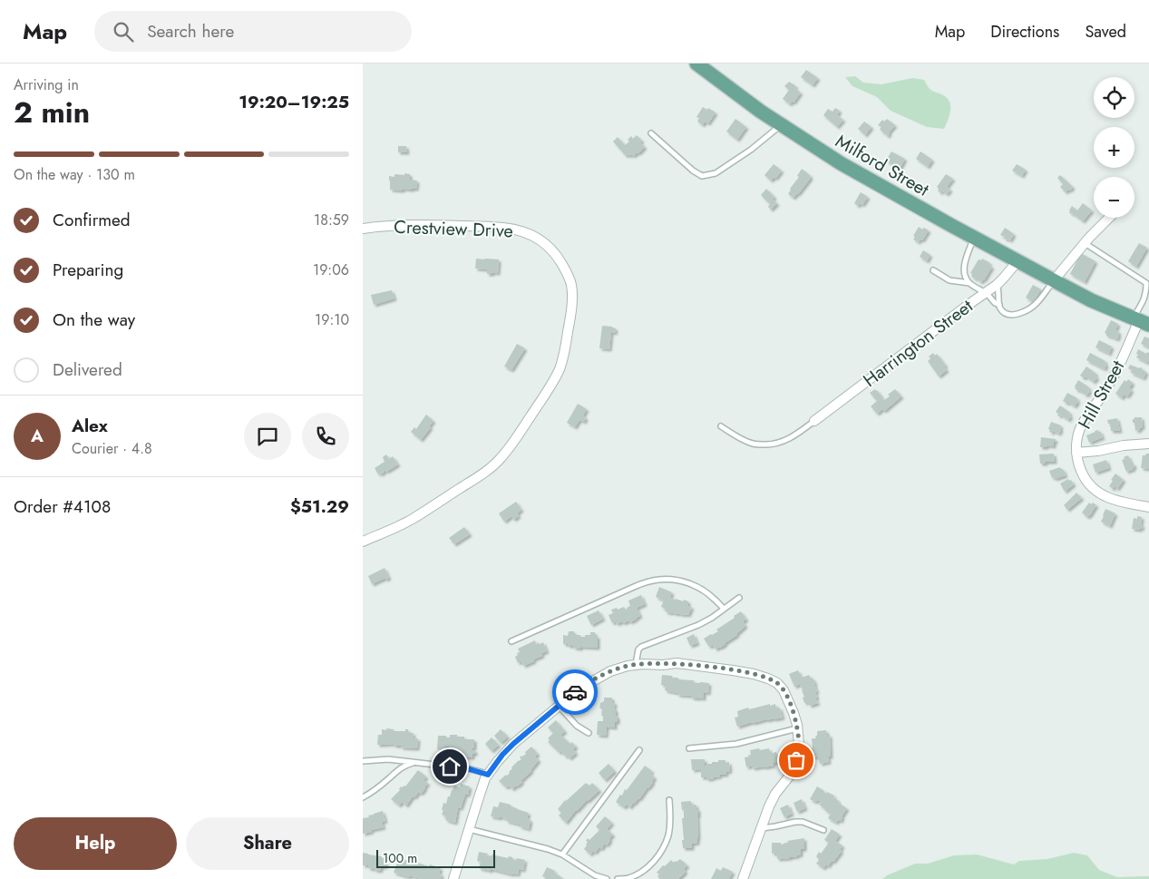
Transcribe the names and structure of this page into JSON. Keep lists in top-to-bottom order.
{
  "streets": {
    "main road": ["Milford Street"],
    "street": ["Crestview Drive", "Harrington Street", "Hill Street"]
  },
  "crossings": [
    ["Milford Street", "Harrington Street"],
    ["Milford Street", "Hill Street"]
  ],
  "scale_bar": "100 m",
  "page": {
    "header": "Map",
    "search": "Search here",
    "nav": ["Map", "Directions", "Saved"],
    "heading": ["2 min", "Arriving in", "19:20–19:25"],
    "panel": [
      "Alex",
      "Courier · 4.8",
      "Order #4108",
      "$51.29"
    ],
    "map_buttons": ["+", "−"],
    "bar": "On the way · 130 m",
    "list": [
      ["Confirmed", "18:59"],
      ["Preparing", "19:06"],
      ["On the way", "19:10"],
      "Delivered"
    ],
    "round": "A",
    "buttons": ["Help", "Share"],
    "scale": "100 m"
  }
}
